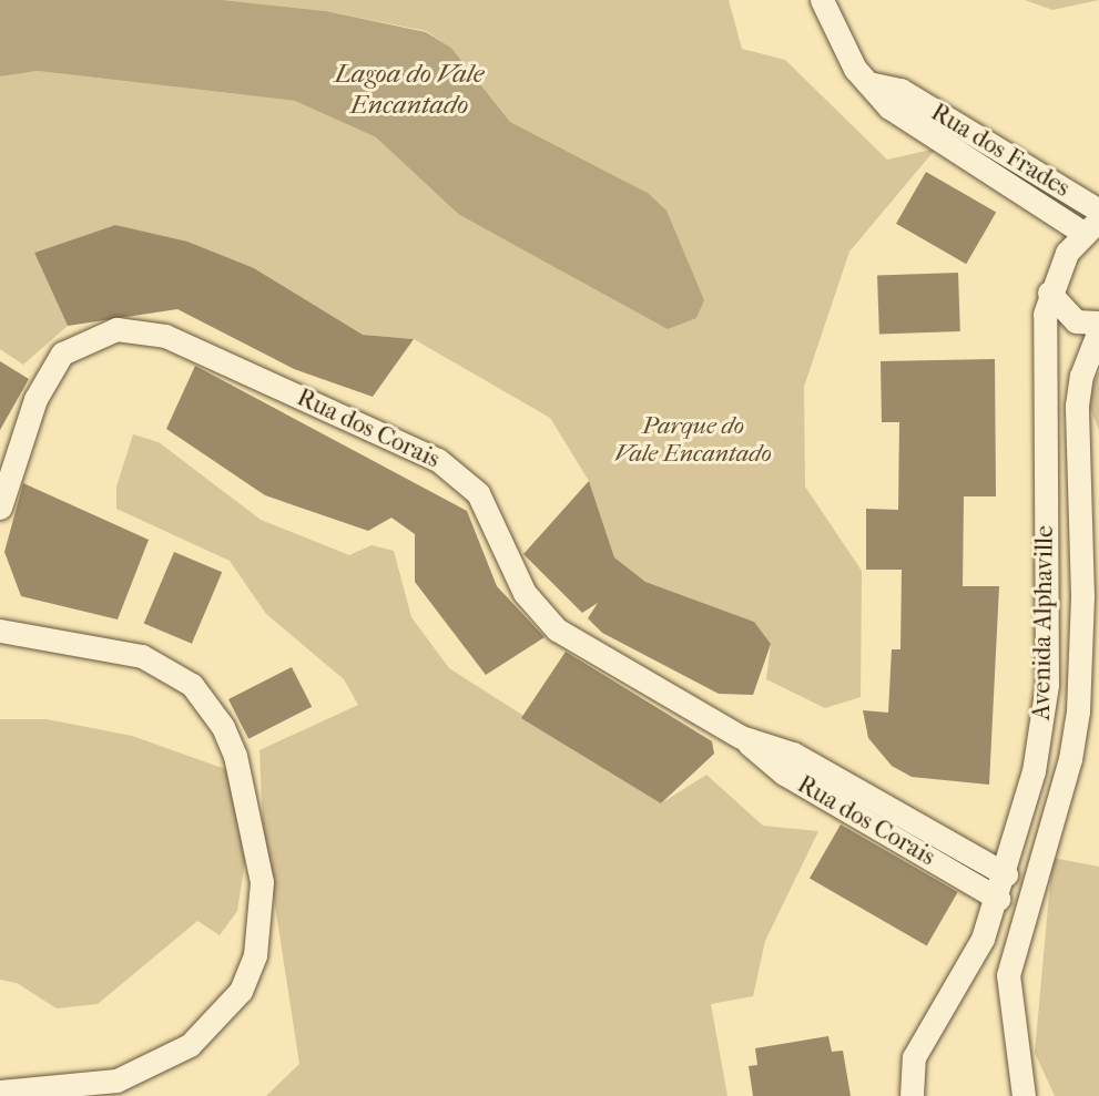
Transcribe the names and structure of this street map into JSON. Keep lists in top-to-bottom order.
{
  "streets": {
    "street": ["Rua dos Frades", "Rua dos Corais", "Avenida Alphaville"]
  },
  "crossings": [
    ["Rua dos Frades", "Avenida Alphaville"],
    ["Rua dos Corais", "Avenida Alphaville"]
  ],
  "water": ["Lagoa do Vale Encantado"],
  "parks": ["Parque do Vale Encantado"]
}
